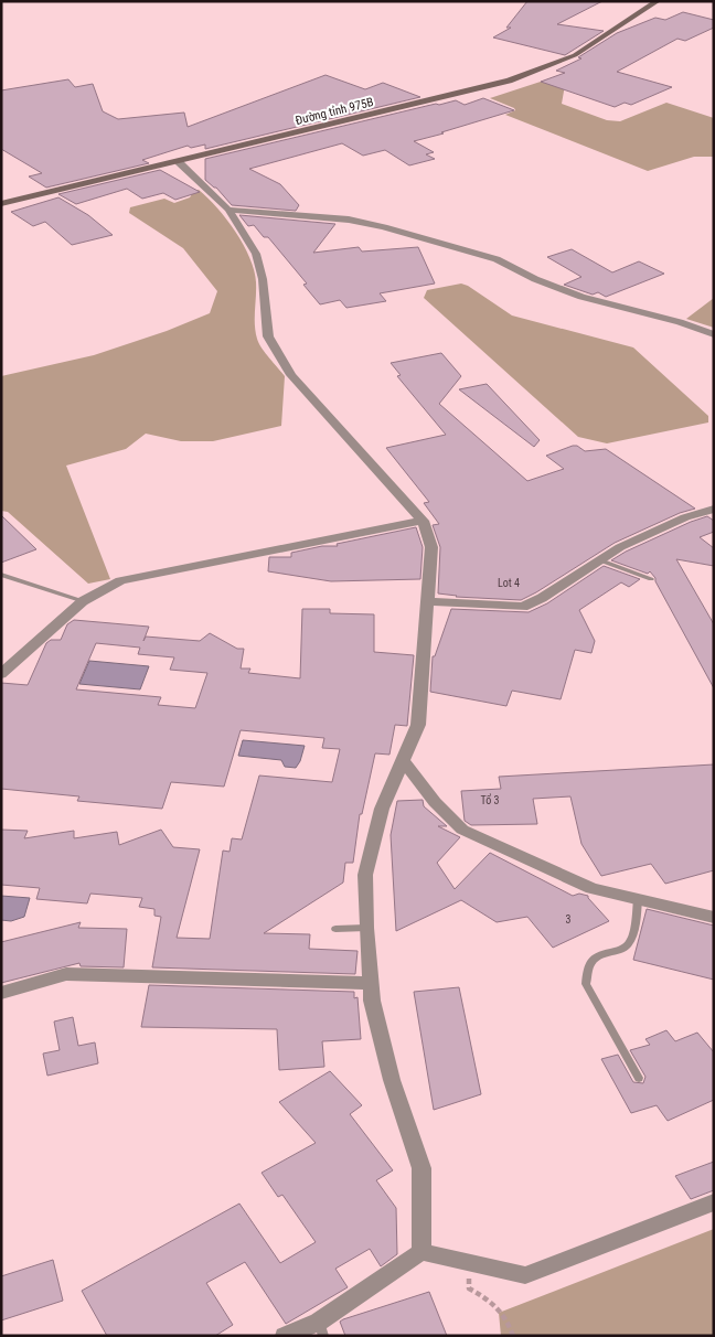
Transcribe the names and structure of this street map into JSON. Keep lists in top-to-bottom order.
{
  "streets": {
    "main road": ["Đường tỉnh 975B"]
  },
  "house_numbers": ["Lot 4", "Tổ 3", "3"]
}
